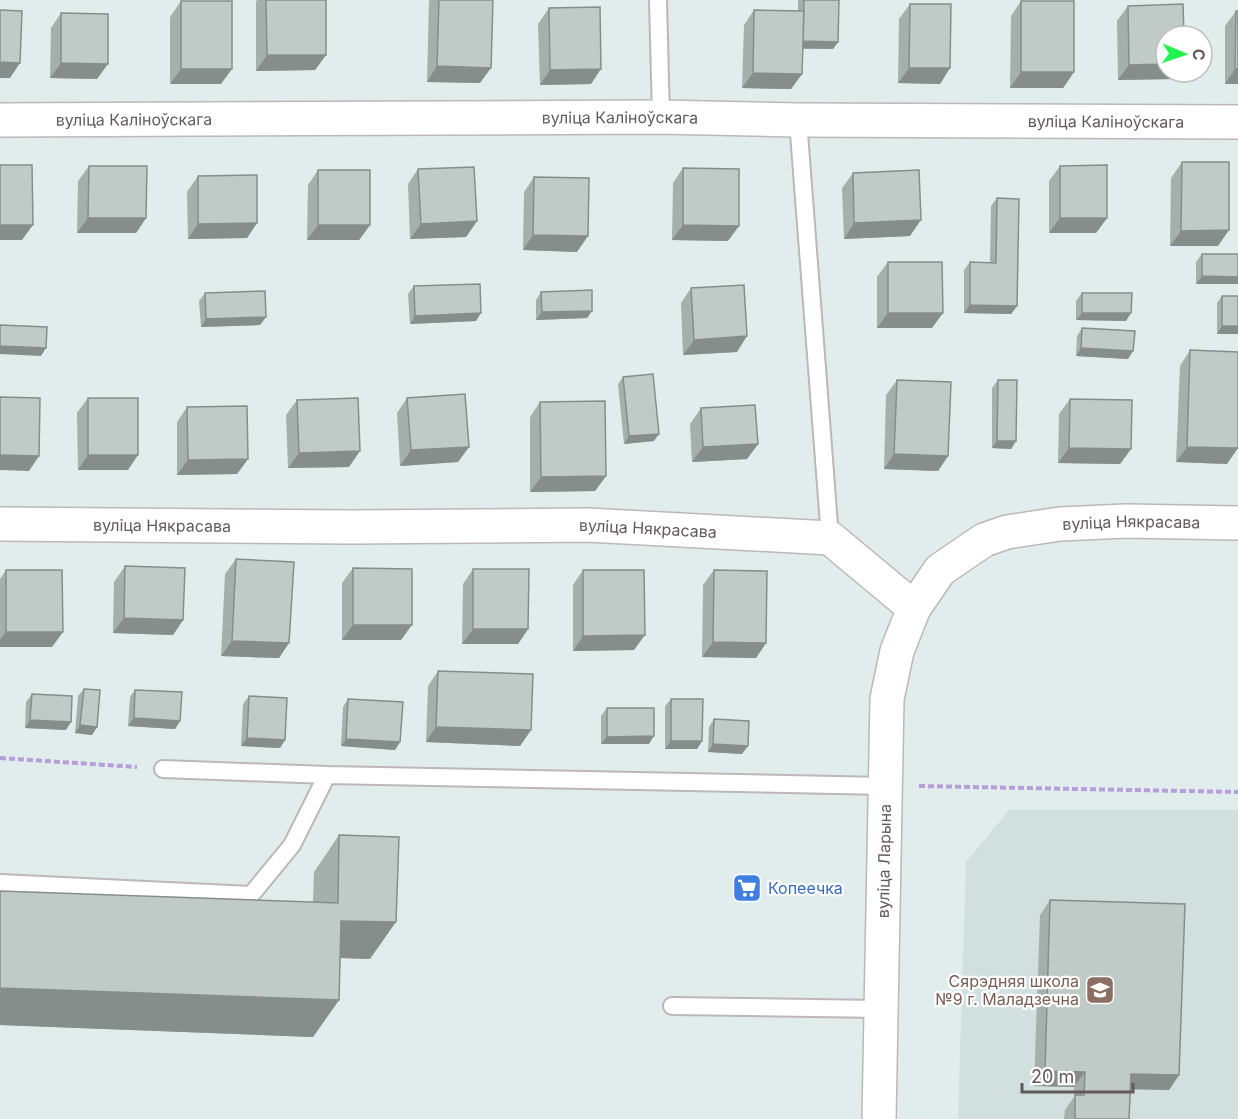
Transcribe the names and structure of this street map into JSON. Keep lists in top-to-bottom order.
{
  "streets": {
    "street": ["вуліца Каліноўскага", "вуліца Някрасава", "вуліца Ларына"]
  },
  "crossings": [
    ["вуліца Някрасава", "вуліца Ларына"]
  ],
  "places": {
    "supermarket": ["Копеечка"],
    "school or university": ["Сярэдняя школа №9 г. Маладзечна"]
  },
  "scale_bar": "20 m",
  "north": "right"
}
